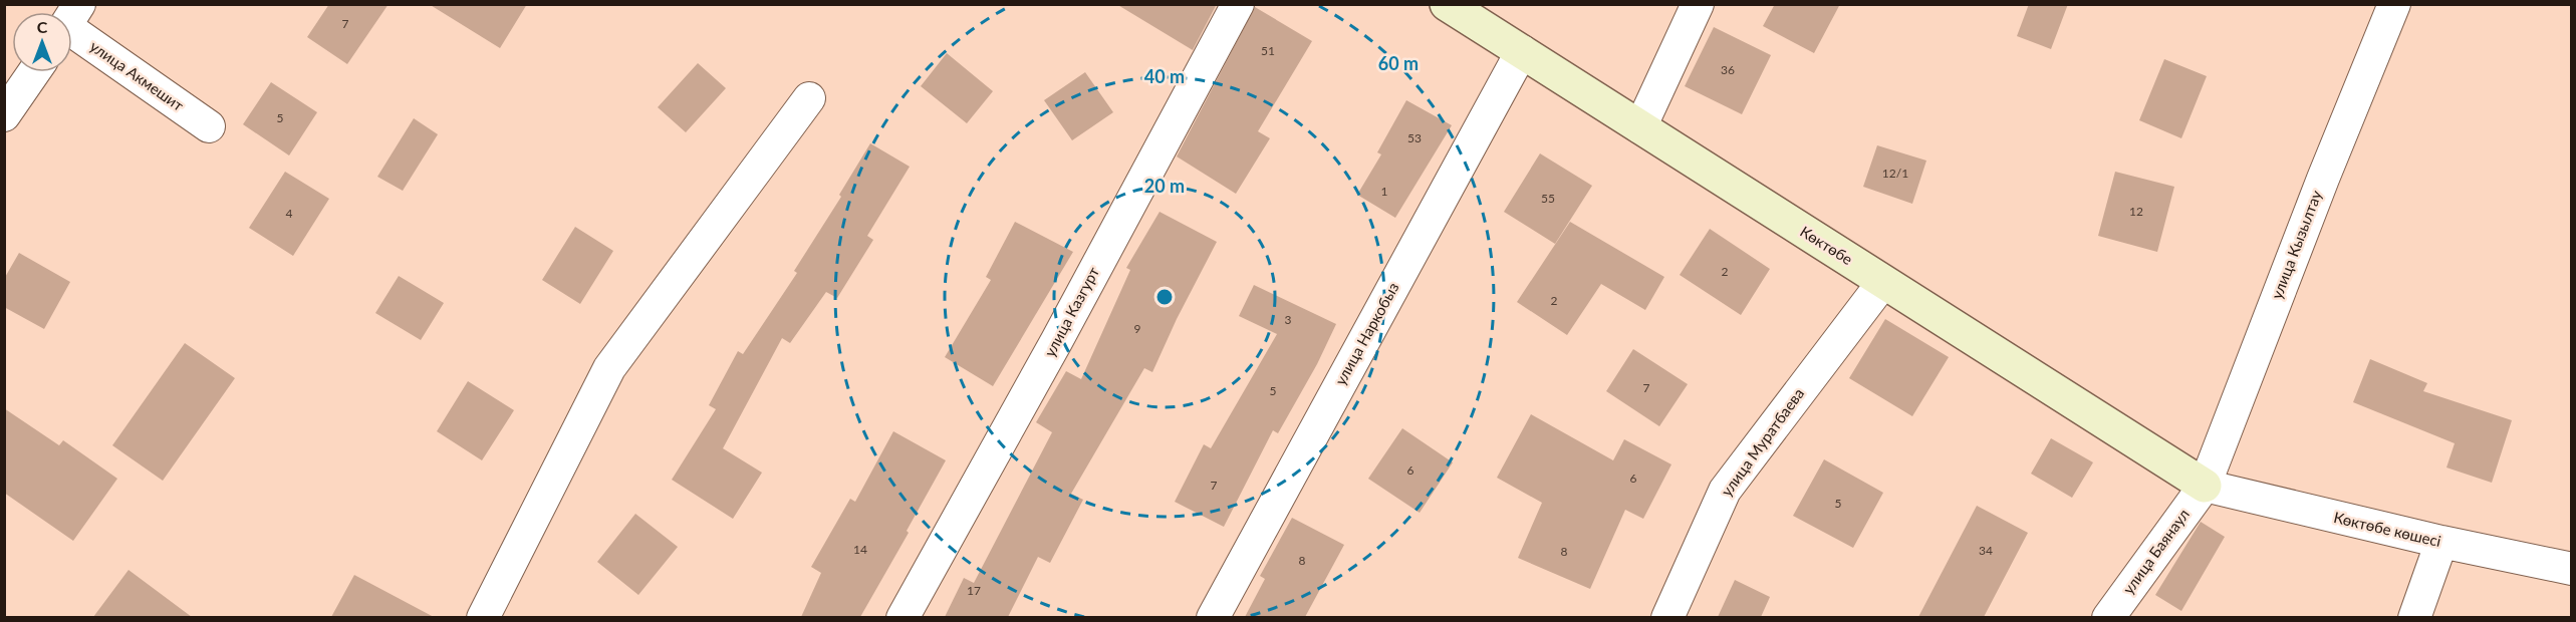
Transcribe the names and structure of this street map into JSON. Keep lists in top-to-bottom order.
{
  "streets": {
    "street": [
      "улица Акмешит",
      "улица Кызылтау",
      "Көктөбе",
      "улица Казгурт",
      "улица Наркобыз",
      "улица Муратбаева",
      "Көктөбе көшесі",
      "улица Баянаул"
    ]
  },
  "crossings": [
    ["улица Кызылтау", "Көктөбе"],
    ["улица Кызылтау", "Көктөбе көшесі"],
    ["улица Кызылтау", "улица Баянаул"],
    ["Көктөбе", "улица Наркобыз"],
    ["Көктөбе", "улица Муратбаева"],
    ["Көктөбе", "Көктөбе көшесі"],
    ["Көктөбе", "улица Баянаул"],
    ["Көктөбе көшесі", "улица Баянаул"]
  ],
  "house_numbers": [
    "7",
    "51",
    "36",
    "5",
    "53",
    "12/1",
    "1",
    "55",
    "12",
    "4",
    "2",
    "2",
    "3",
    "9",
    "7",
    "5",
    "6",
    "6",
    "7",
    "5",
    "14",
    "34",
    "8",
    "8",
    "17"
  ],
  "north": "top",
  "rings": ["60 m", "40 m", "20 m"]
}
